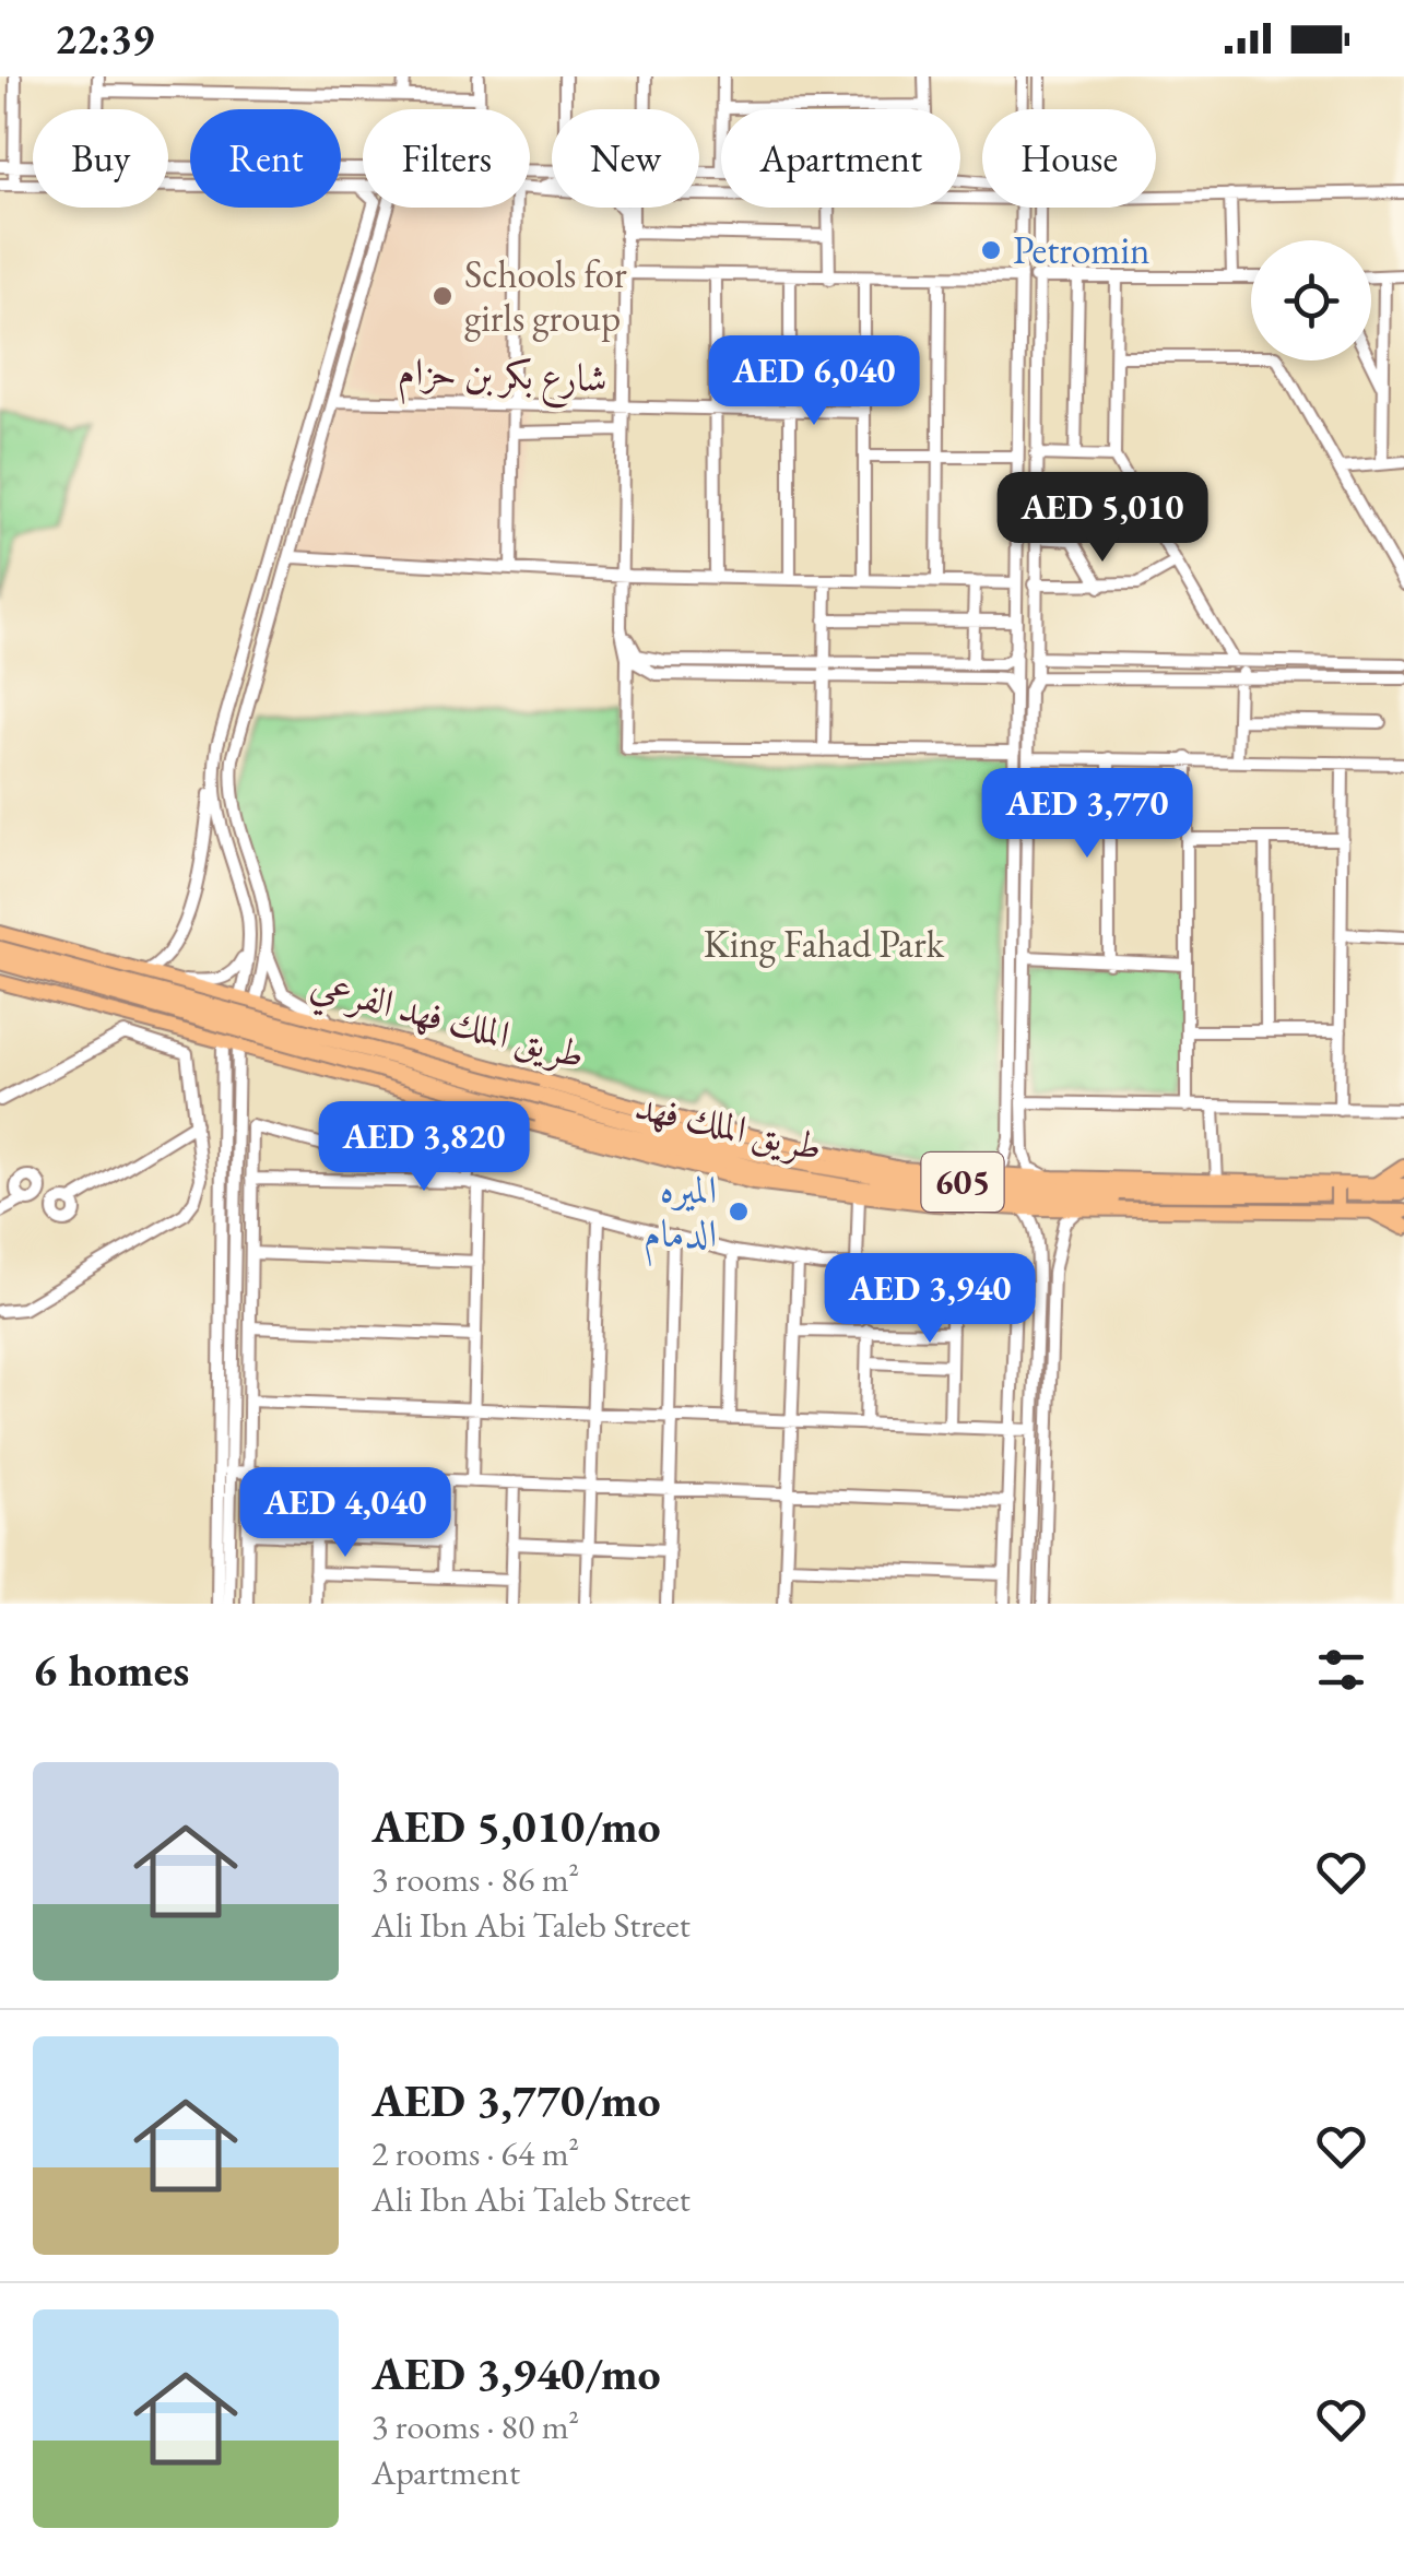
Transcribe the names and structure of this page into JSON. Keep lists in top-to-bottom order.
{
  "streets": {
    "highway": ["طريق الملك فهد", "605"],
    "main road": ["طريق الملك فهد الفرعي"],
    "street": ["شارع بكر بن حزام"]
  },
  "crossings": [
    ["طريق الملك فهد الفرعي", "طريق الملك فهد"]
  ],
  "parks": ["King Fahad Park"],
  "places": ["Petromin", "Schools for girls group", "الميره الدمام"],
  "page": {
    "status": "22:39",
    "chip": [
      "Buy",
      "Rent",
      "Filters",
      "New",
      "Apartment",
      "House"
    ],
    "price": [
      "AED 6,040",
      "AED 5,010",
      "AED 3,770",
      "AED 3,820",
      "AED 3,940",
      "AED 4,040"
    ],
    "heading": "6 homes",
    "list": [
      {
        "name": "AED 5,010/mo",
        "note": "3 rooms · 86 m² · Ali Ibn Abi Taleb Street"
      },
      {
        "name": "AED 3,770/mo",
        "note": "2 rooms · 64 m² · Ali Ibn Abi Taleb Street"
      },
      {
        "name": "AED 3,940/mo",
        "note": "3 rooms · 80 m² · Apartment"
      }
    ]
  }
}
